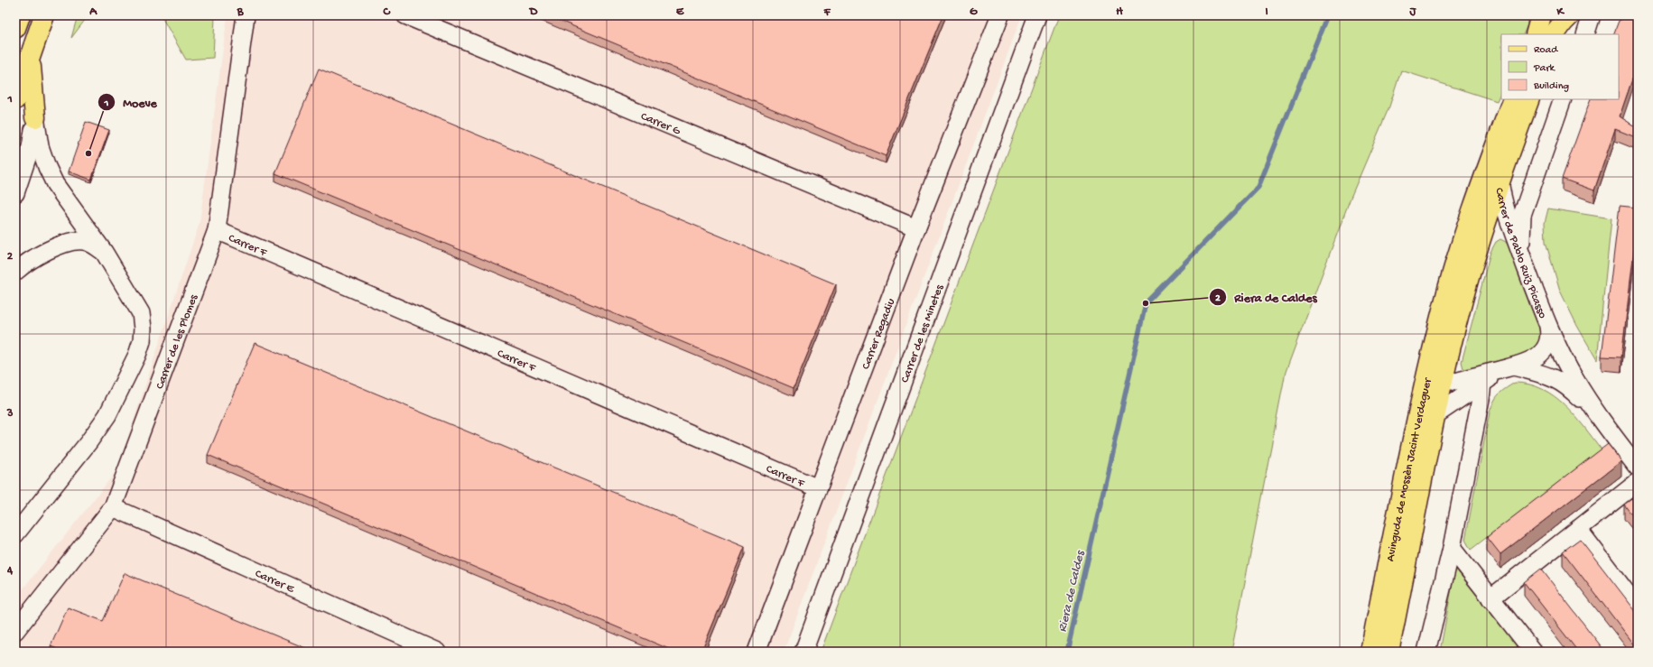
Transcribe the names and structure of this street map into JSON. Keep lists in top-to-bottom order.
{
  "streets": {
    "main road": ["Avinguda de Mossèn Jacint Verdaguer"],
    "street": [
      "Carrer G",
      "Carrer F",
      "Carrer de Pablo Ruiz Picasso",
      "Carrer Regadiu",
      "Carrer de les Minetes",
      "Carrer de les Plomes",
      "Carrer E"
    ]
  },
  "crossings": [
    ["Carrer G", "Carrer Regadiu"],
    ["Carrer F", "Carrer Regadiu"],
    ["Carrer F", "Carrer de les Plomes"],
    ["Carrer de Pablo Ruiz Picasso", "Avinguda de Mossèn Jacint Verdaguer"],
    ["Carrer de les Plomes", "Carrer E"]
  ],
  "water": ["Riera de Caldes"],
  "places": ["Moeve", "Riera de Caldes"],
  "legend": ["Road", "Park", "Building"],
  "grid": {
    "columns": [
      "A",
      "B",
      "C",
      "D",
      "E",
      "F",
      "G",
      "H",
      "I",
      "J",
      "K"
    ],
    "rows": [
      "1",
      "2",
      "3",
      "4"
    ]
  }
}
